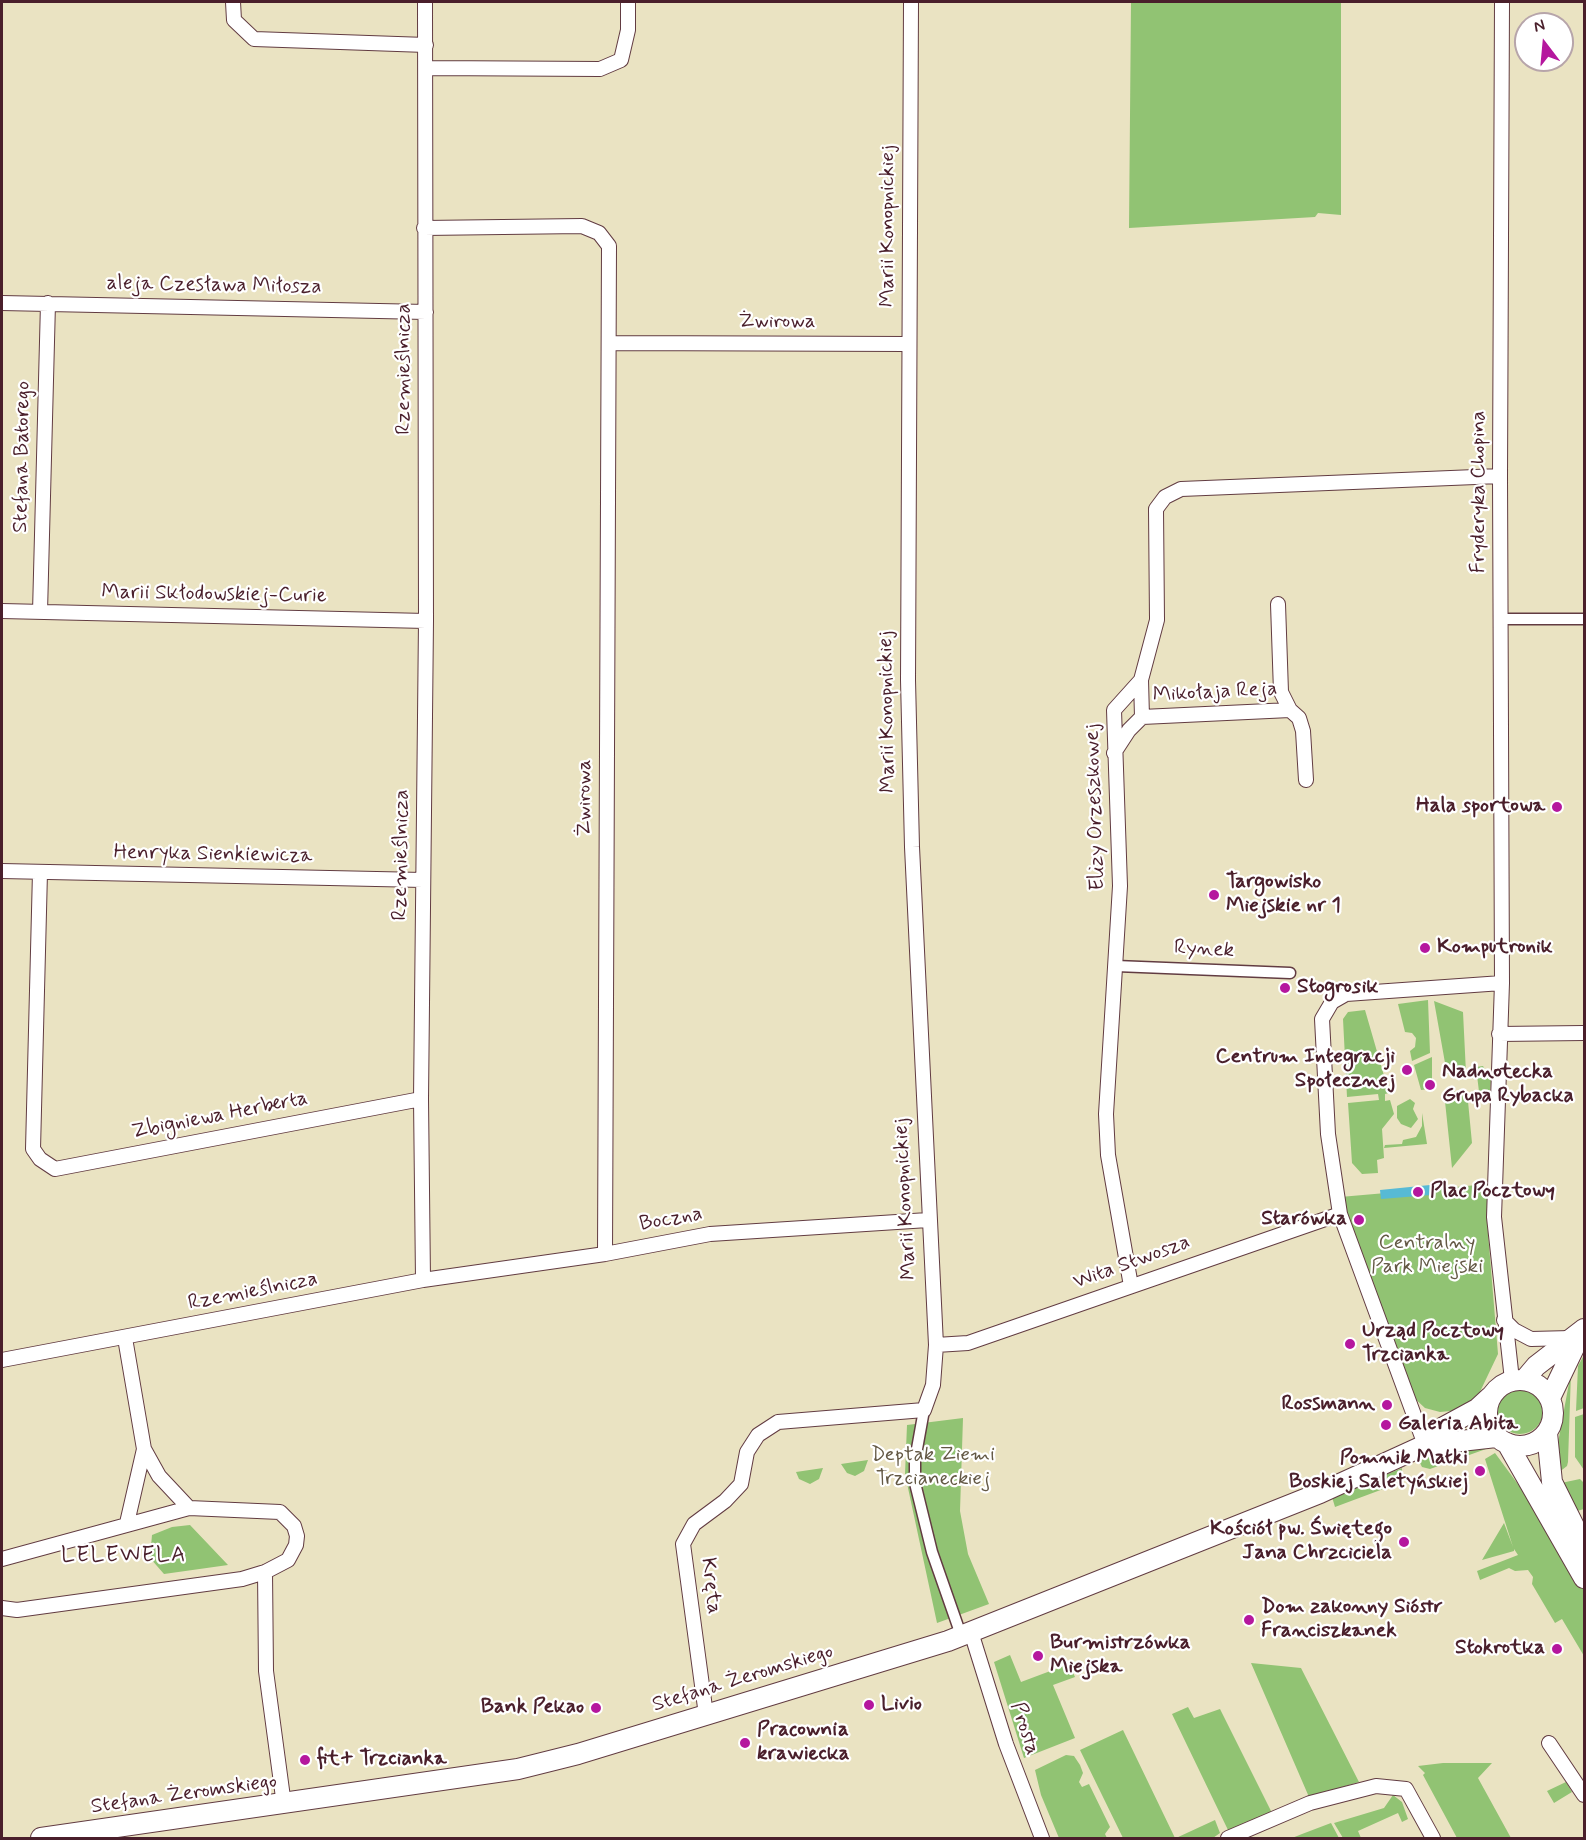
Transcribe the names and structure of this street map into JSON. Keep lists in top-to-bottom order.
{
  "streets": {
    "main road": ["Stefana Żeromskiego"],
    "street": [
      "Marii Konopnickiej",
      "aleja Czesława Miłosza",
      "Żwirowa",
      "Rzemieślnicza",
      "Stefana Batorego",
      "Fryderyka Chopina",
      "Marii Skłodowskiej-Curie",
      "Mikołaja Reja",
      "Elizy Orzeszkowej",
      "Henryka Sienkiewicza",
      "Rynek",
      "Zbigniewa Herberta",
      "Boczna",
      "Wita Stwosza",
      "Kręta",
      "Prosta"
    ]
  },
  "crossings": [
    ["Marii Konopnickiej", "Żwirowa"],
    ["Marii Konopnickiej", "Boczna"],
    ["Marii Konopnickiej", "Wita Stwosza"],
    ["Marii Konopnickiej", "Kręta"],
    ["aleja Czesława Miłosza", "Rzemieślnicza"],
    ["aleja Czesława Miłosza", "Stefana Batorego"],
    ["Żwirowa", "Rzemieślnicza"],
    ["Żwirowa", "Boczna"],
    ["Rzemieślnicza", "Marii Skłodowskiej-Curie"],
    ["Rzemieślnicza", "Henryka Sienkiewicza"],
    ["Rzemieślnicza", "Zbigniewa Herberta"],
    ["Rzemieślnicza", "Boczna"],
    ["Stefana Batorego", "Marii Skłodowskiej-Curie"],
    ["Fryderyka Chopina", "Elizy Orzeszkowej"],
    ["Mikołaja Reja", "Elizy Orzeszkowej"],
    ["Elizy Orzeszkowej", "Rynek"],
    ["Elizy Orzeszkowej", "Wita Stwosza"],
    ["Henryka Sienkiewicza", "Zbigniewa Herberta"],
    ["Kręta", "Stefana Żeromskiego"],
    ["Stefana Żeromskiego", "Prosta"]
  ],
  "districts": ["LELEWELA"],
  "parks": ["Centralny Park Miejski", "Deptak Ziemi Trzcianeckiej"],
  "places": [
    "Hala sportowa",
    "Targowisko Miejskie nr 1",
    "Komputronik",
    "Stogrosik",
    "Centrum Integracji Społecznej",
    "Nadnotecka Grupa Rybacka",
    "Plac Pocztowy",
    "Starówka",
    "Urząd Pocztowy Trzcianka",
    "Rossmann",
    "Galeria Abita",
    "Pomnik Matki Boskiej Saletyńskiej",
    "Kościół pw. Świętego Jana Chrzciciela",
    "Dom zakonny Sióstr Franciszkanek",
    "Stokrotka",
    "Burmistrzówka Miejska",
    "Livio",
    "Bank Pekao",
    "Pracownia krawiecka",
    "fit+ Trzcianka"
  ],
  "north": "top"
}
